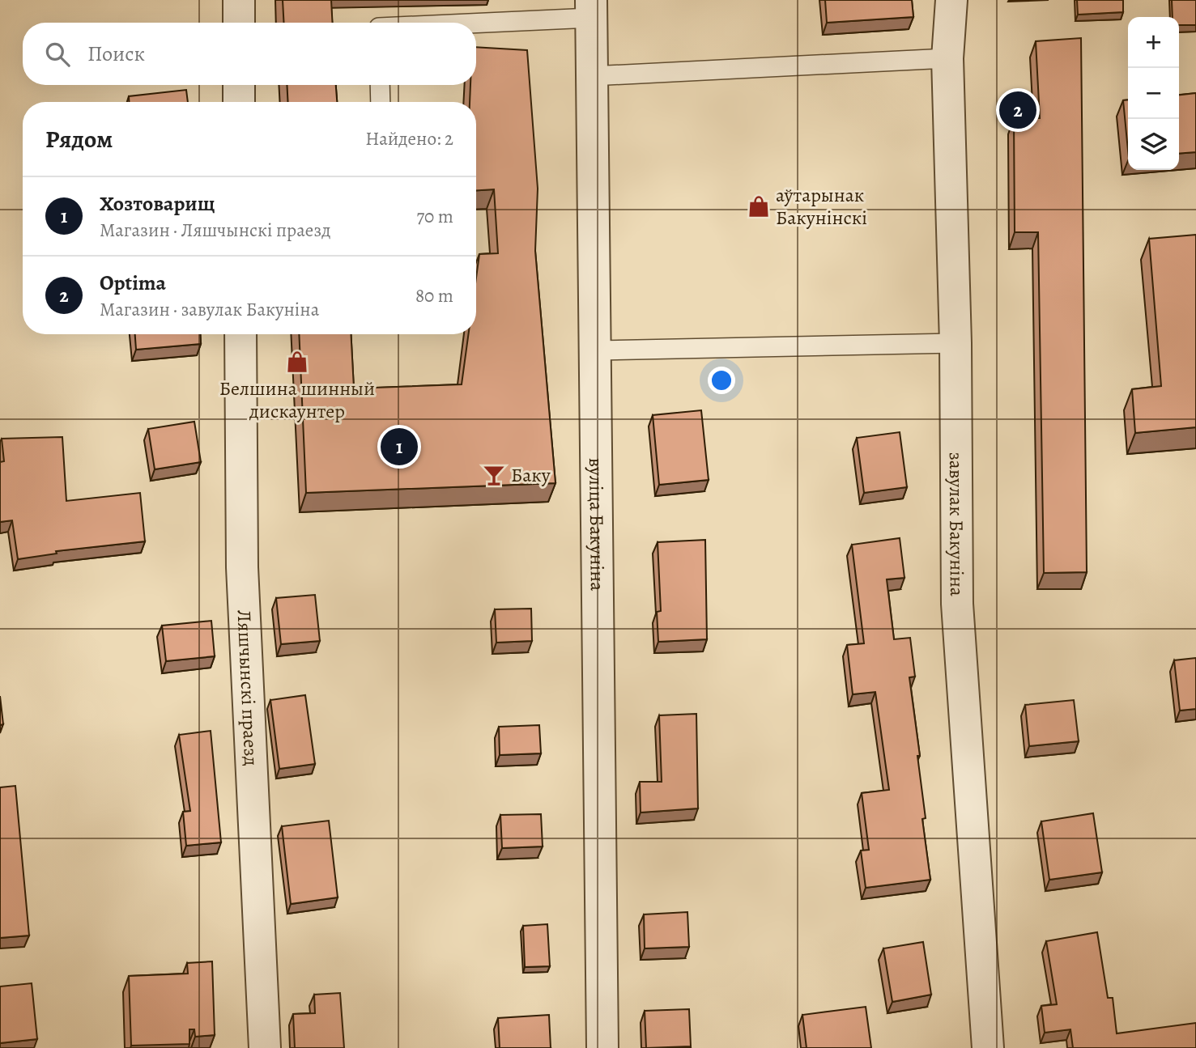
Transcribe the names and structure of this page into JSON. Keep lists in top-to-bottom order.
{
  "streets": {
    "street": ["вуліца Бакуніна", "завулак Бакуніна", "Ляшчынскі праезд"]
  },
  "places": {
    "shop": ["аўтарынак Бакунінскі", "Белшина шинный дискаунтер"],
    "bar": ["Баку"]
  },
  "page": {
    "map_buttons": ["+", "−"],
    "search": "Поиск",
    "pins": ["2", "1"],
    "heading": ["Рядом", "Найдено: 2"],
    "list": [
      {
        "mark": "1",
        "name": "Хозтоварищ",
        "note": "Магазин · Ляшчынскі праезд",
        "value": "70 m"
      },
      {
        "mark": "2",
        "name": "Optima",
        "note": "Магазин · завулак Бакуніна",
        "value": "80 m"
      }
    ]
  }
}
